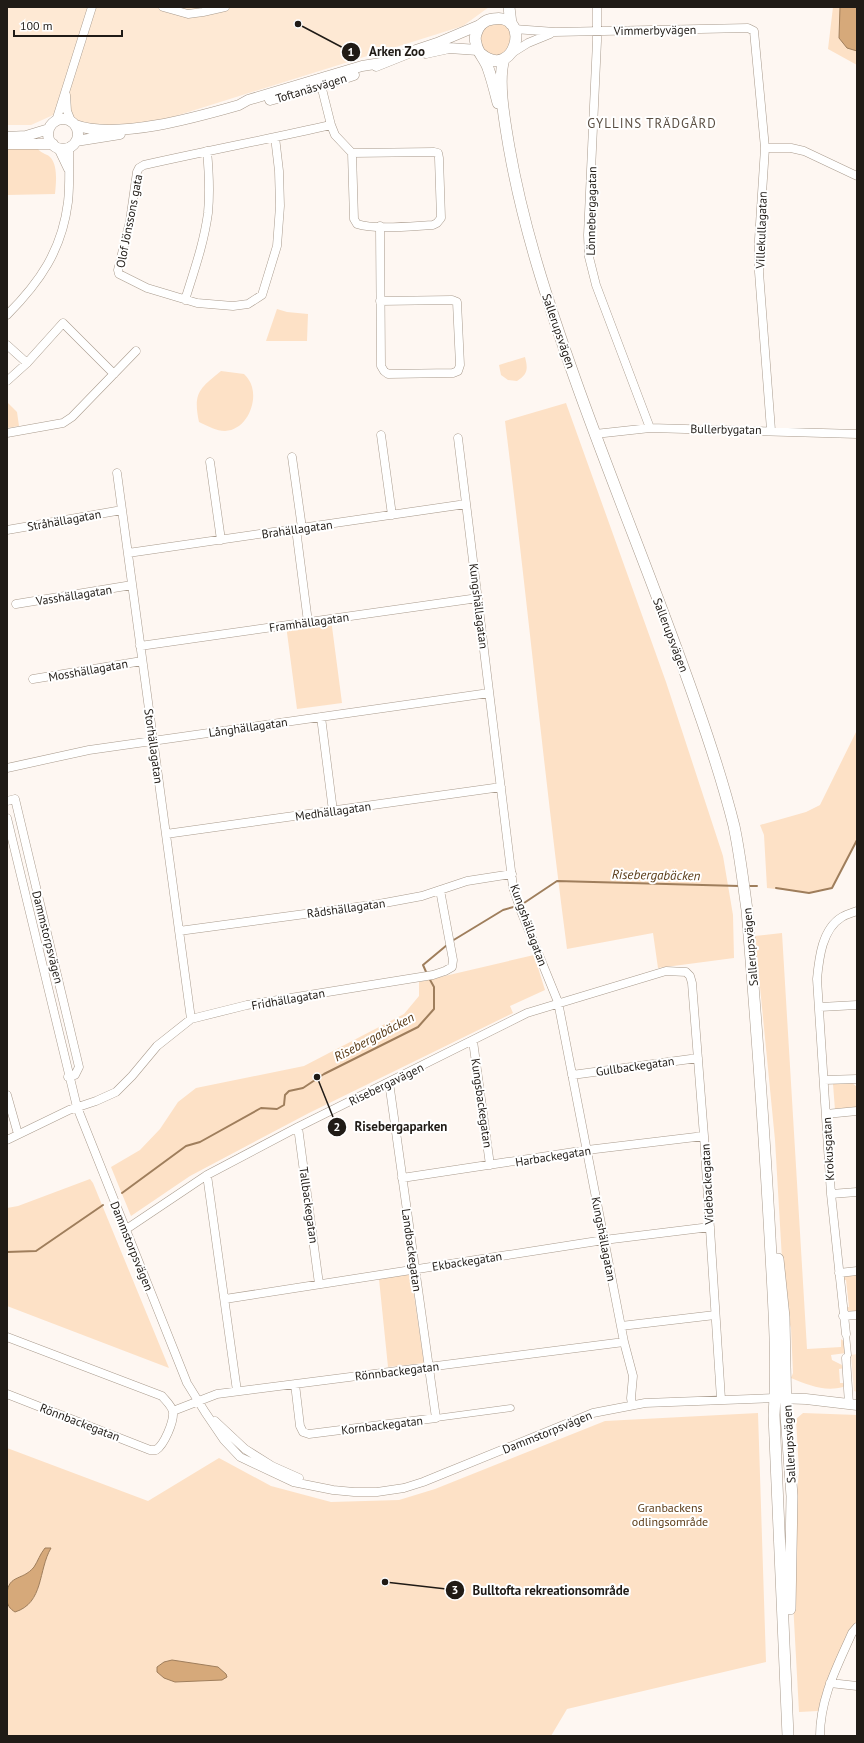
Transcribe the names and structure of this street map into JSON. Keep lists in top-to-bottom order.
{
  "streets": {
    "main road": ["Sallerupsvägen"],
    "street": [
      "Vimmerbyvägen",
      "Toftanäsvägen",
      "Lönnebergagatan",
      "Olof Jönssons gata",
      "Villekullagatan",
      "Bullerbygatan",
      "Stråhällagatan",
      "Brahällagatan",
      "Vasshällagatan",
      "Kungshällagatan",
      "Framhällagatan",
      "Mosshällagatan",
      "Långhällagatan",
      "Storhällagatan",
      "Medhällagatan",
      "Rådshällagatan",
      "Dammstorpsvägen",
      "Fridhällagatan",
      "Gullbackegatan",
      "Risebergavägen",
      "Kungsbackegatan",
      "Krokusgatan",
      "Harbackegatan",
      "Videbackegatan",
      "Tallbackegatan",
      "Landbackegatan",
      "Ekbackegatan",
      "Rönnbackegatan",
      "Kornbackegatan"
    ]
  },
  "crossings": [
    ["Vimmerbyvägen", "Toftanäsvägen"],
    ["Vimmerbyvägen", "Lönnebergagatan"],
    ["Vimmerbyvägen", "Villekullagatan"],
    ["Vimmerbyvägen", "Sallerupsvägen"],
    ["Toftanäsvägen", "Sallerupsvägen"],
    ["Lönnebergagatan", "Bullerbygatan"],
    ["Villekullagatan", "Bullerbygatan"],
    ["Sallerupsvägen", "Bullerbygatan"],
    ["Sallerupsvägen", "Dammstorpsvägen"],
    ["Stråhällagatan", "Storhällagatan"],
    ["Brahällagatan", "Kungshällagatan"],
    ["Brahällagatan", "Storhällagatan"],
    ["Vasshällagatan", "Storhällagatan"],
    ["Kungshällagatan", "Framhällagatan"],
    ["Kungshällagatan", "Långhällagatan"],
    ["Kungshällagatan", "Medhällagatan"],
    ["Kungshällagatan", "Rådshällagatan"],
    ["Kungshällagatan", "Dammstorpsvägen"],
    ["Kungshällagatan", "Gullbackegatan"],
    ["Kungshällagatan", "Risebergavägen"],
    ["Kungshällagatan", "Harbackegatan"],
    ["Kungshällagatan", "Ekbackegatan"],
    ["Kungshällagatan", "Rönnbackegatan"],
    ["Framhällagatan", "Storhällagatan"],
    ["Mosshällagatan", "Storhällagatan"],
    ["Långhällagatan", "Storhällagatan"],
    ["Storhällagatan", "Medhällagatan"],
    ["Storhällagatan", "Rådshällagatan"],
    ["Storhällagatan", "Fridhällagatan"],
    ["Rådshällagatan", "Fridhällagatan"],
    ["Dammstorpsvägen", "Fridhällagatan"],
    ["Dammstorpsvägen", "Risebergavägen"],
    ["Dammstorpsvägen", "Videbackegatan"],
    ["Dammstorpsvägen", "Rönnbackegatan"],
    ["Gullbackegatan", "Videbackegatan"],
    ["Risebergavägen", "Kungsbackegatan"],
    ["Risebergavägen", "Videbackegatan"],
    ["Risebergavägen", "Tallbackegatan"],
    ["Risebergavägen", "Landbackegatan"],
    ["Kungsbackegatan", "Harbackegatan"],
    ["Harbackegatan", "Videbackegatan"],
    ["Harbackegatan", "Landbackegatan"],
    ["Videbackegatan", "Ekbackegatan"],
    ["Tallbackegatan", "Ekbackegatan"],
    ["Landbackegatan", "Ekbackegatan"],
    ["Landbackegatan", "Rönnbackegatan"],
    ["Landbackegatan", "Kornbackegatan"],
    ["Rönnbackegatan", "Kornbackegatan"]
  ],
  "districts": ["GYLLINS TRÄDGÅRD"],
  "water": ["Risebergabäcken"],
  "parks": ["Granbackens odlingsområde"],
  "places": ["Arken Zoo", "Risebergaparken", "Bulltofta rekreationsområde"],
  "scale_bar": "100 m"
}
